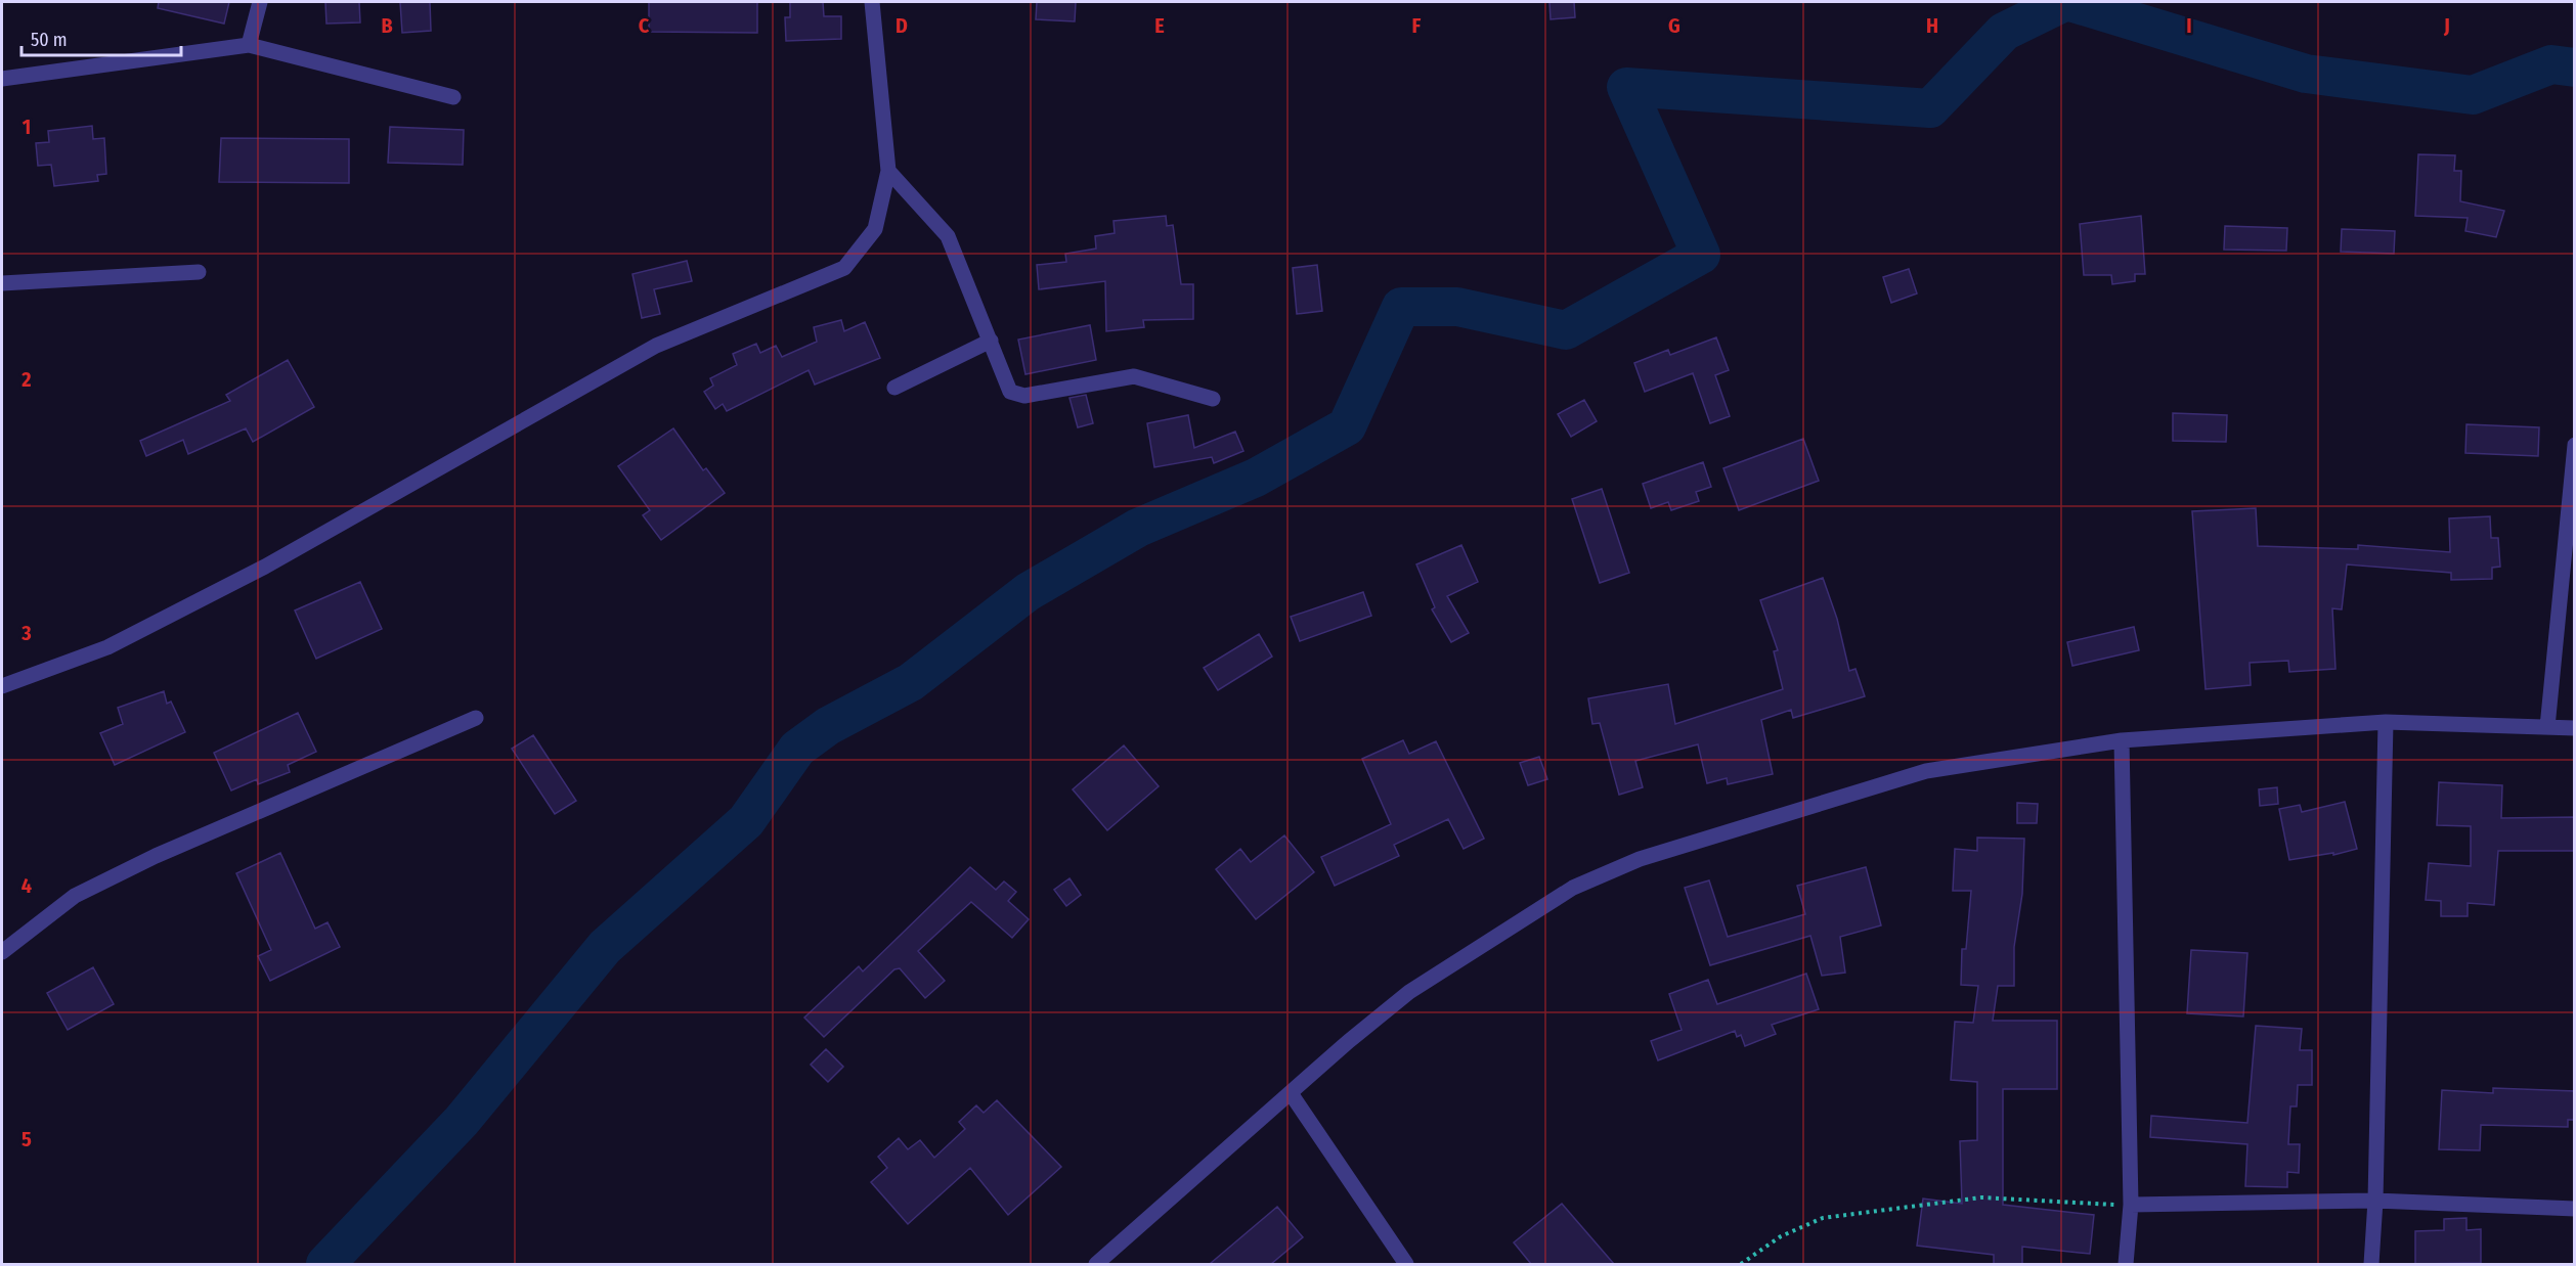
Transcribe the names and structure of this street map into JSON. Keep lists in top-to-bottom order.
{
  "scale_bar": "50 m",
  "grid": {
    "columns": [
      "B",
      "C",
      "D",
      "E",
      "F",
      "G",
      "H",
      "I",
      "J"
    ],
    "rows": [
      "1",
      "2",
      "3",
      "4",
      "5"
    ]
  }
}
